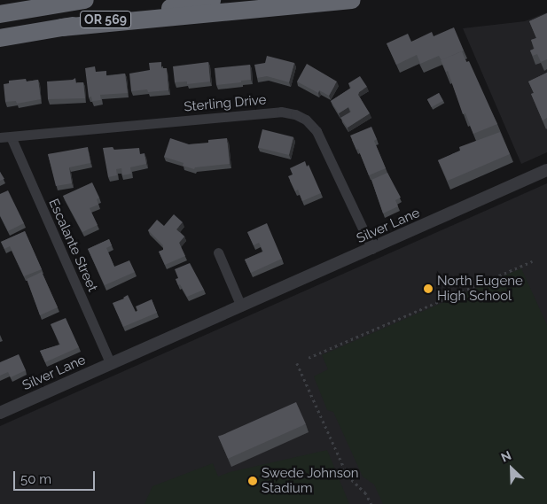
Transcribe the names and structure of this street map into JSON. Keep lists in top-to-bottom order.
{
  "streets": {
    "highway": ["OR 569"],
    "street": ["Sterling Drive", "Silver Lane", "Escalante Street"]
  },
  "crossings": [
    ["Sterling Drive", "Silver Lane"],
    ["Sterling Drive", "Escalante Street"],
    ["Silver Lane", "Escalante Street"]
  ],
  "places": ["North Eugene High School", "Swede Johnson Stadium"],
  "scale_bar": "50 m",
  "north": "top left"
}
